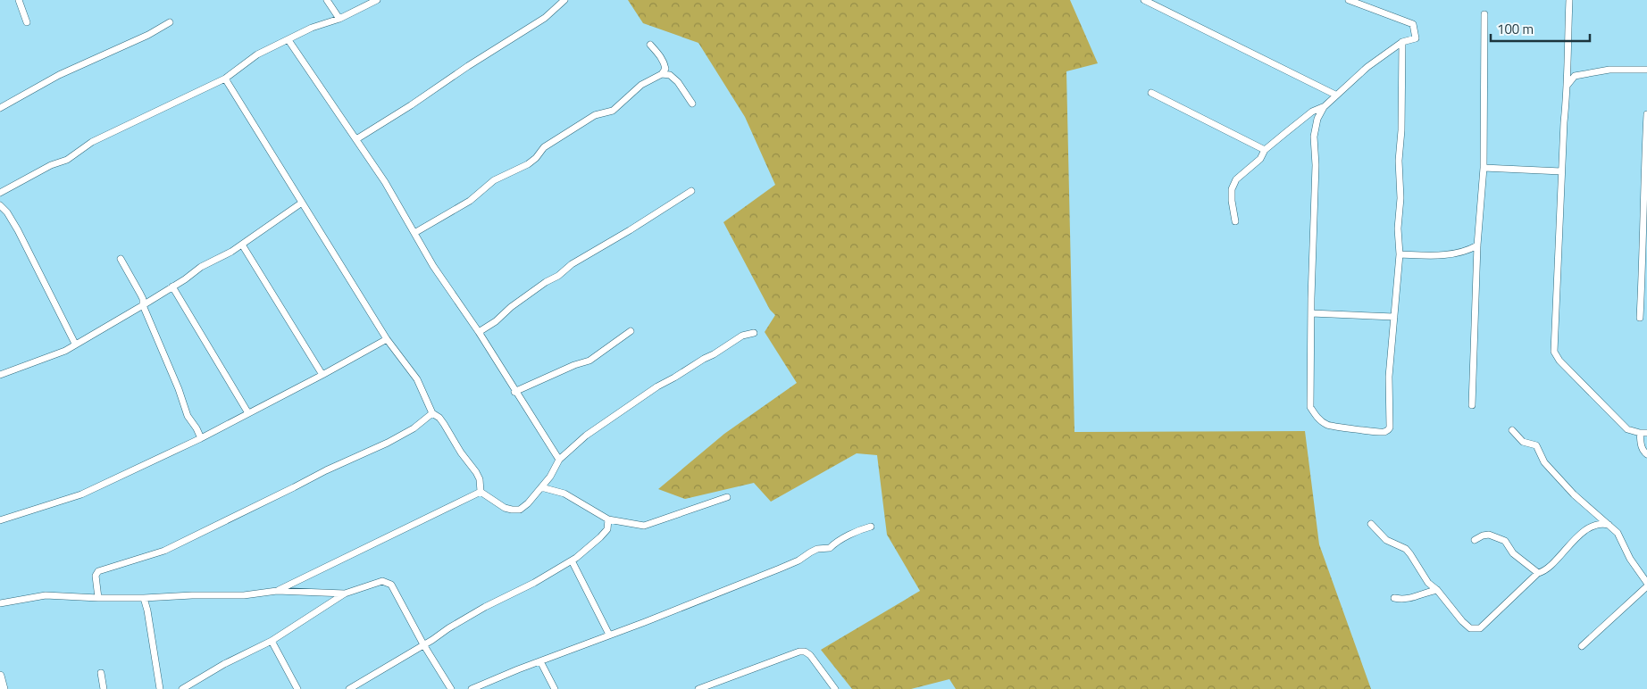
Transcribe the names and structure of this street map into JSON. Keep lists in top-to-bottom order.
{
  "scale_bar": "100 m"
}
